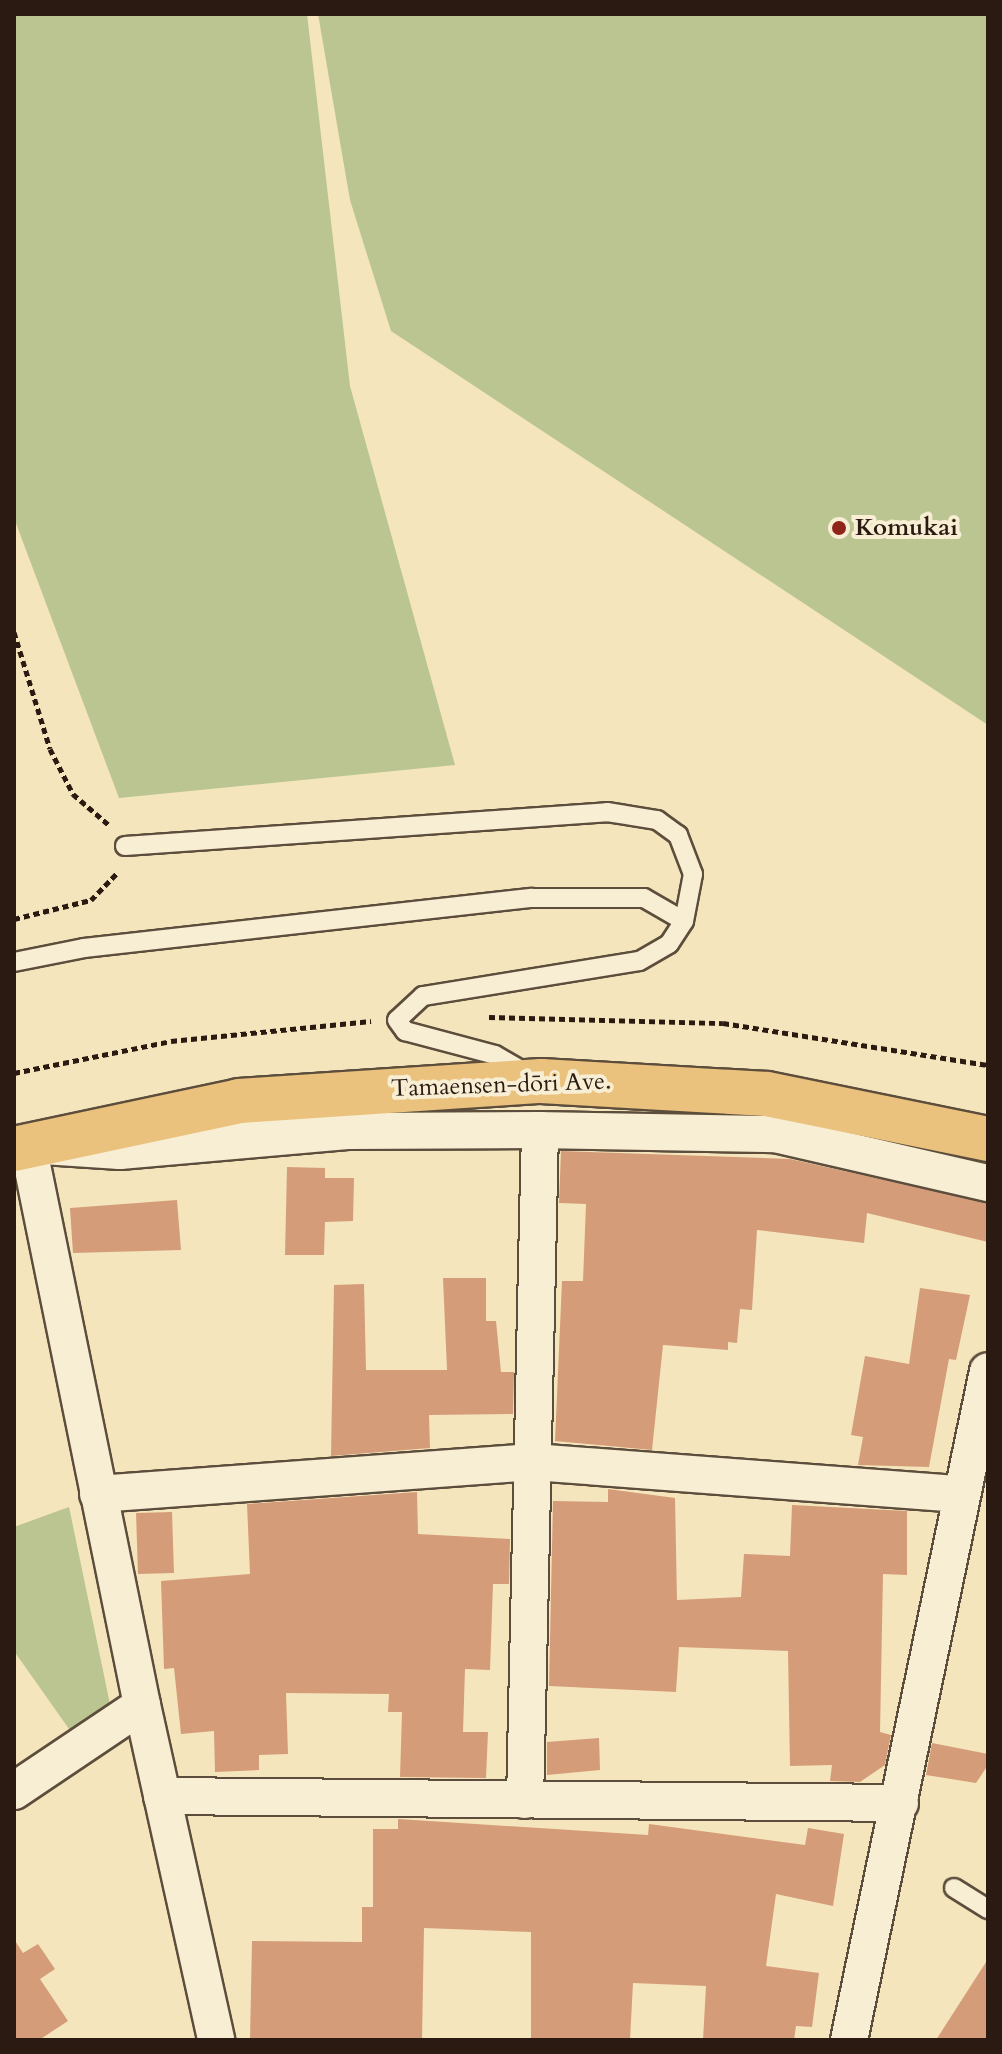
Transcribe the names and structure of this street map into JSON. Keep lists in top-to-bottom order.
{
  "streets": {
    "main road": ["Tamaensen-dōri Ave."]
  },
  "places": ["Komukai"]
}
